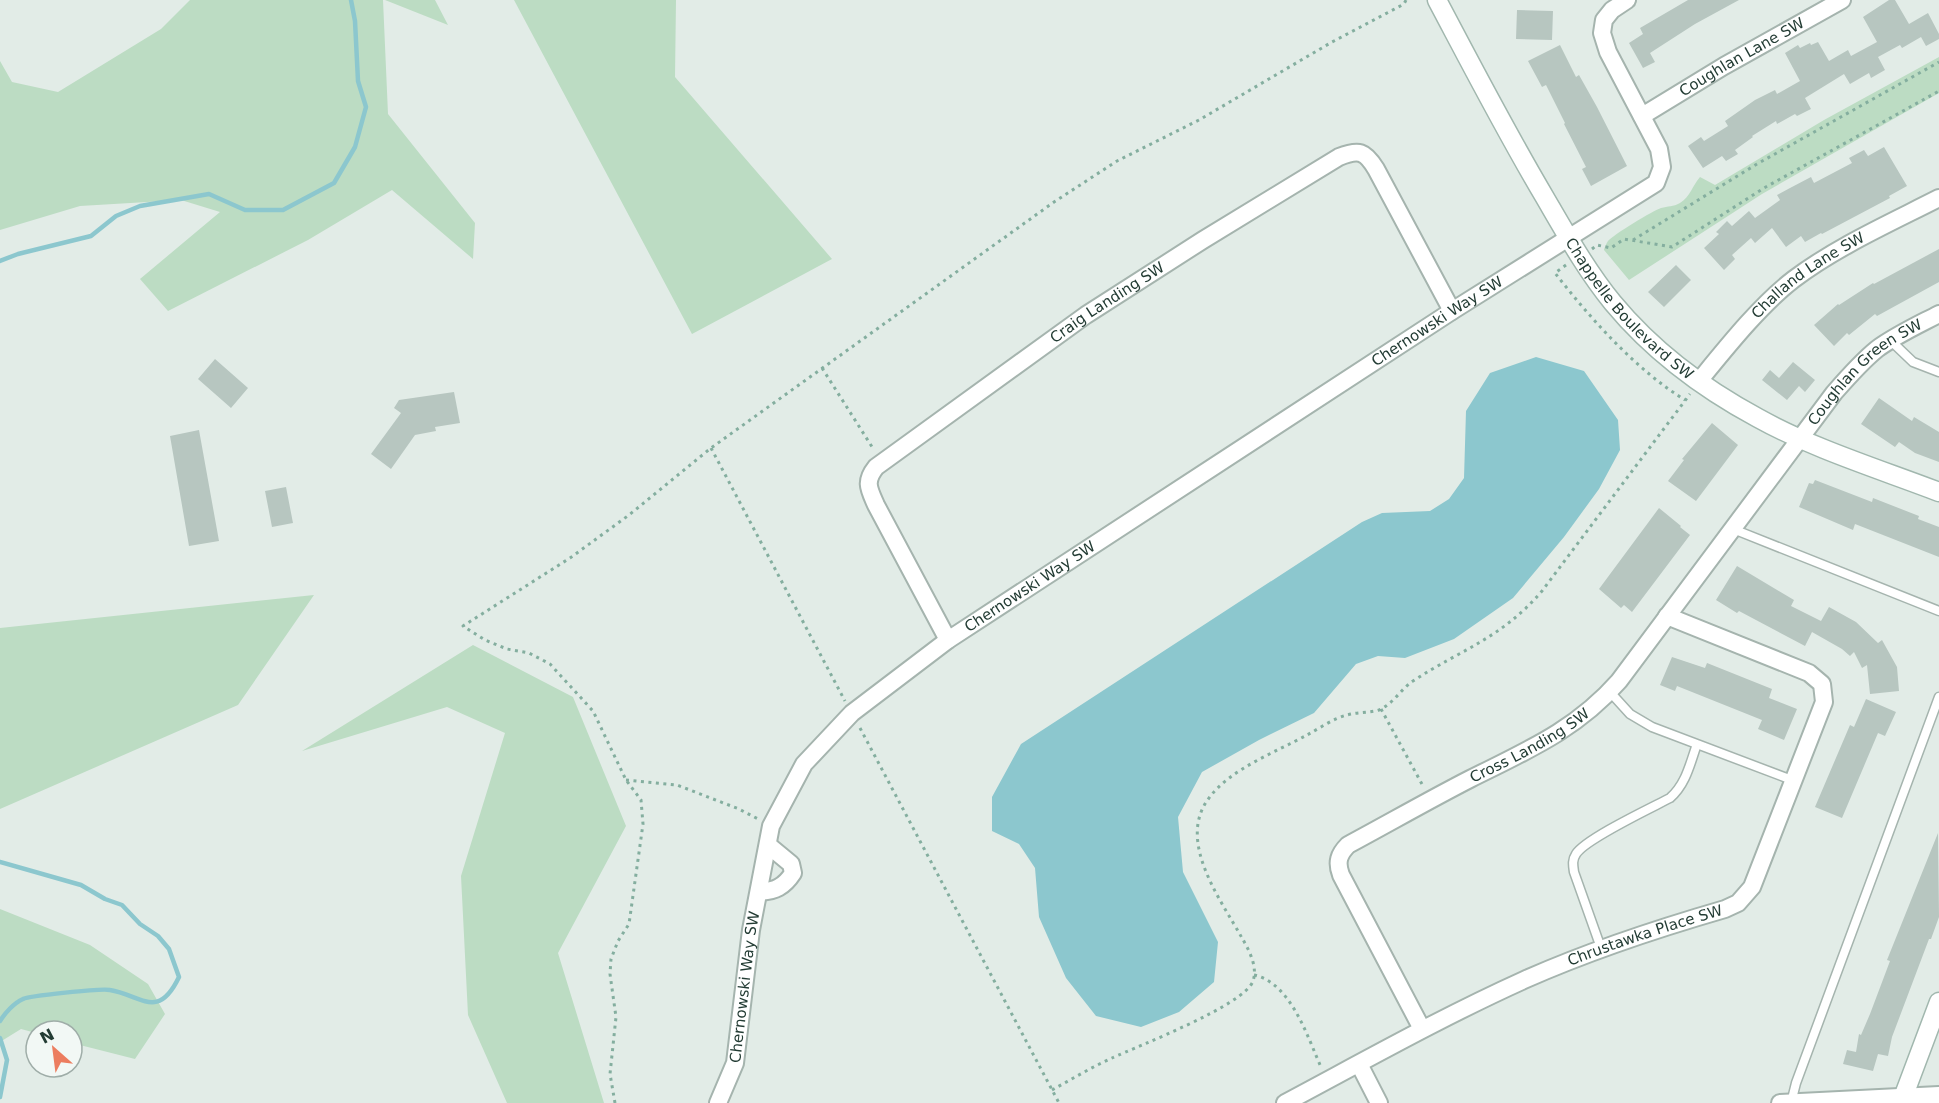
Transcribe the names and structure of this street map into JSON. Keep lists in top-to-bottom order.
{
  "streets": {
    "street": [
      "Coughlan Lane SW",
      "Challand Lane SW",
      "Craig Landing SW",
      "Chappelle Boulevard SW",
      "Chernowski Way SW",
      "Coughlan Green SW",
      "Cross Landing SW",
      "Chrustawka Place SW"
    ]
  },
  "crossings": [
    ["Challand Lane SW", "Chappelle Boulevard SW"],
    ["Craig Landing SW", "Chernowski Way SW"],
    ["Chappelle Boulevard SW", "Chernowski Way SW"],
    ["Chappelle Boulevard SW", "Coughlan Green SW"],
    ["Chappelle Boulevard SW", "Cross Landing SW"],
    ["Coughlan Green SW", "Cross Landing SW"],
    ["Cross Landing SW", "Chrustawka Place SW"]
  ],
  "north": "top left"
}
